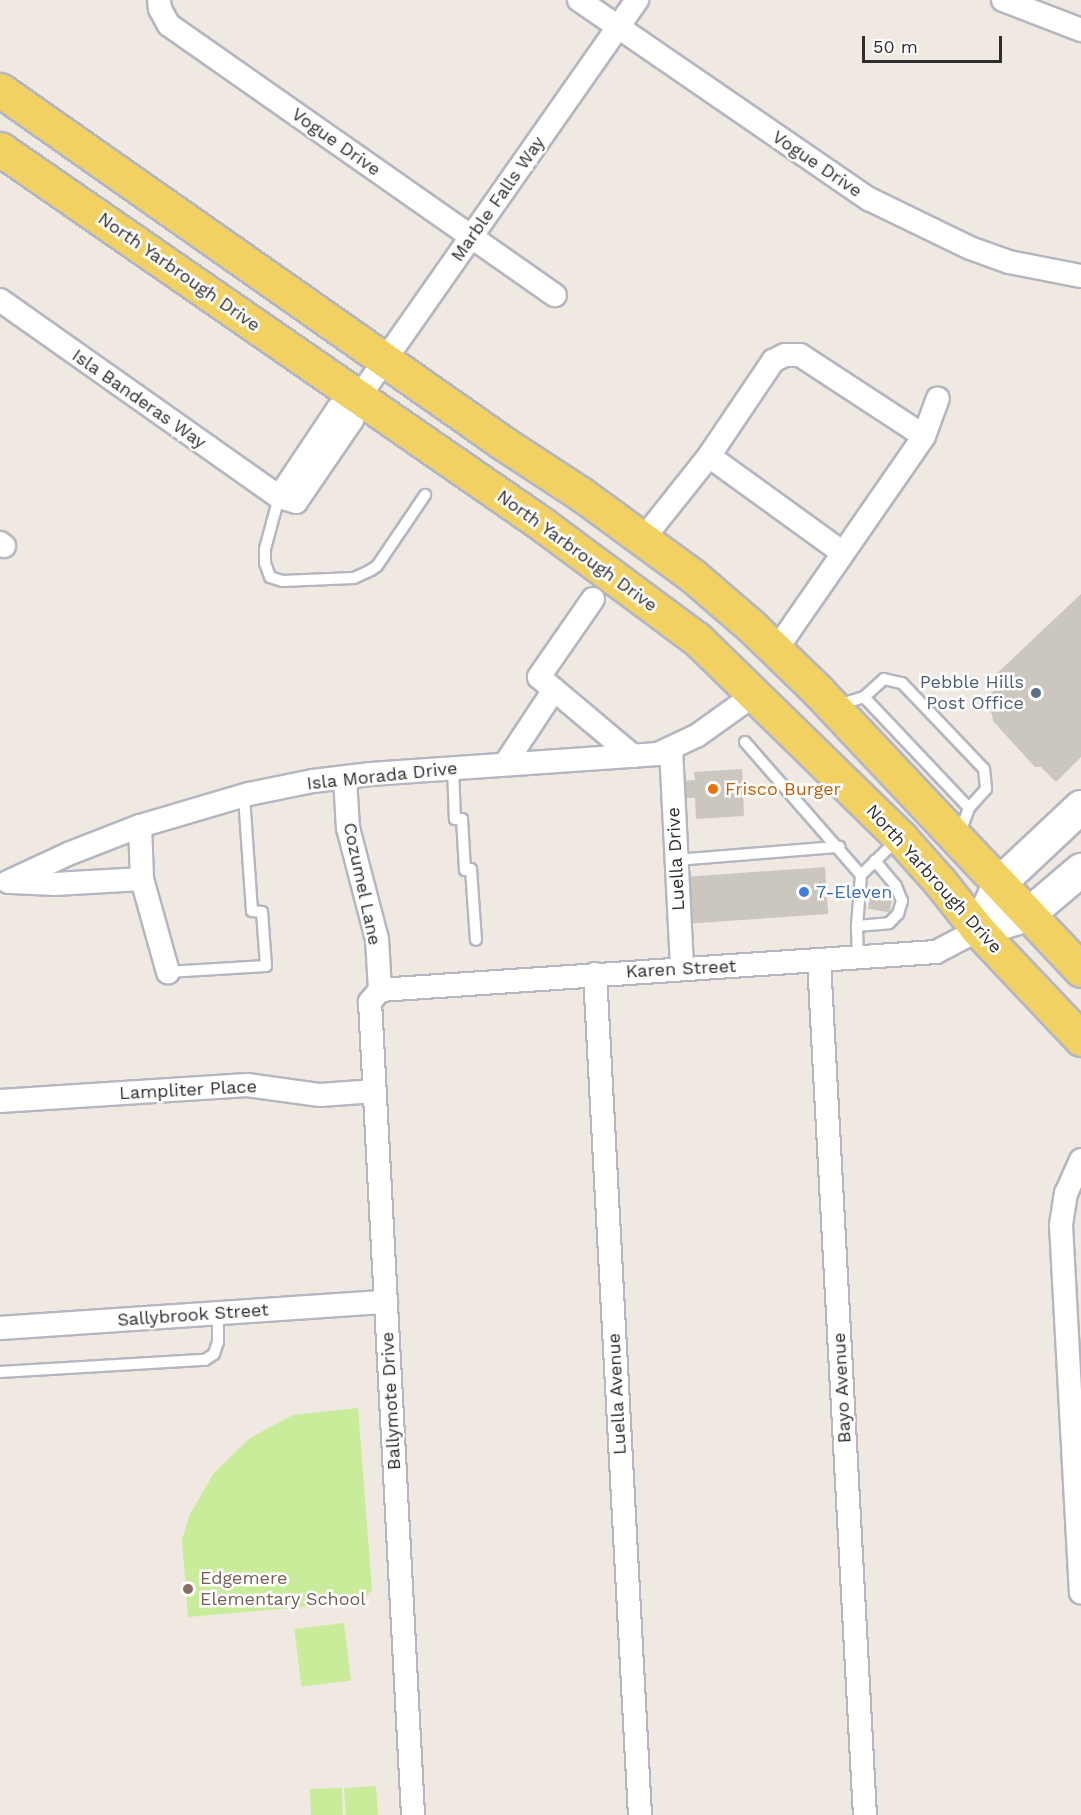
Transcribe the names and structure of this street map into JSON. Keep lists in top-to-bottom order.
{
  "streets": {
    "main road": ["North Yarbrough Drive"],
    "street": [
      "Vogue Drive",
      "Marble Falls Way",
      "Isla Banderas Way",
      "Isla Morada Drive",
      "Luella Drive",
      "Cozumel Lane",
      "Karen Street",
      "Lampliter Place",
      "Sallybrook Street",
      "Bayo Avenue",
      "Luella Avenue",
      "Ballymote Drive"
    ]
  },
  "crossings": [
    ["Vogue Drive", "Marble Falls Way"],
    ["Marble Falls Way", "North Yarbrough Drive"],
    ["North Yarbrough Drive", "Isla Morada Drive"],
    ["North Yarbrough Drive", "Karen Street"],
    ["Isla Morada Drive", "Luella Drive"],
    ["Isla Morada Drive", "Cozumel Lane"],
    ["Luella Drive", "Karen Street"],
    ["Cozumel Lane", "Karen Street"],
    ["Cozumel Lane", "Ballymote Drive"],
    ["Karen Street", "Bayo Avenue"],
    ["Karen Street", "Luella Avenue"],
    ["Karen Street", "Ballymote Drive"],
    ["Lampliter Place", "Ballymote Drive"],
    ["Sallybrook Street", "Ballymote Drive"]
  ],
  "places": [
    "Pebble Hills Post Office",
    "Frisco Burger",
    "7-Eleven",
    "Edgemere Elementary School"
  ],
  "scale_bar": "50 m"
}
